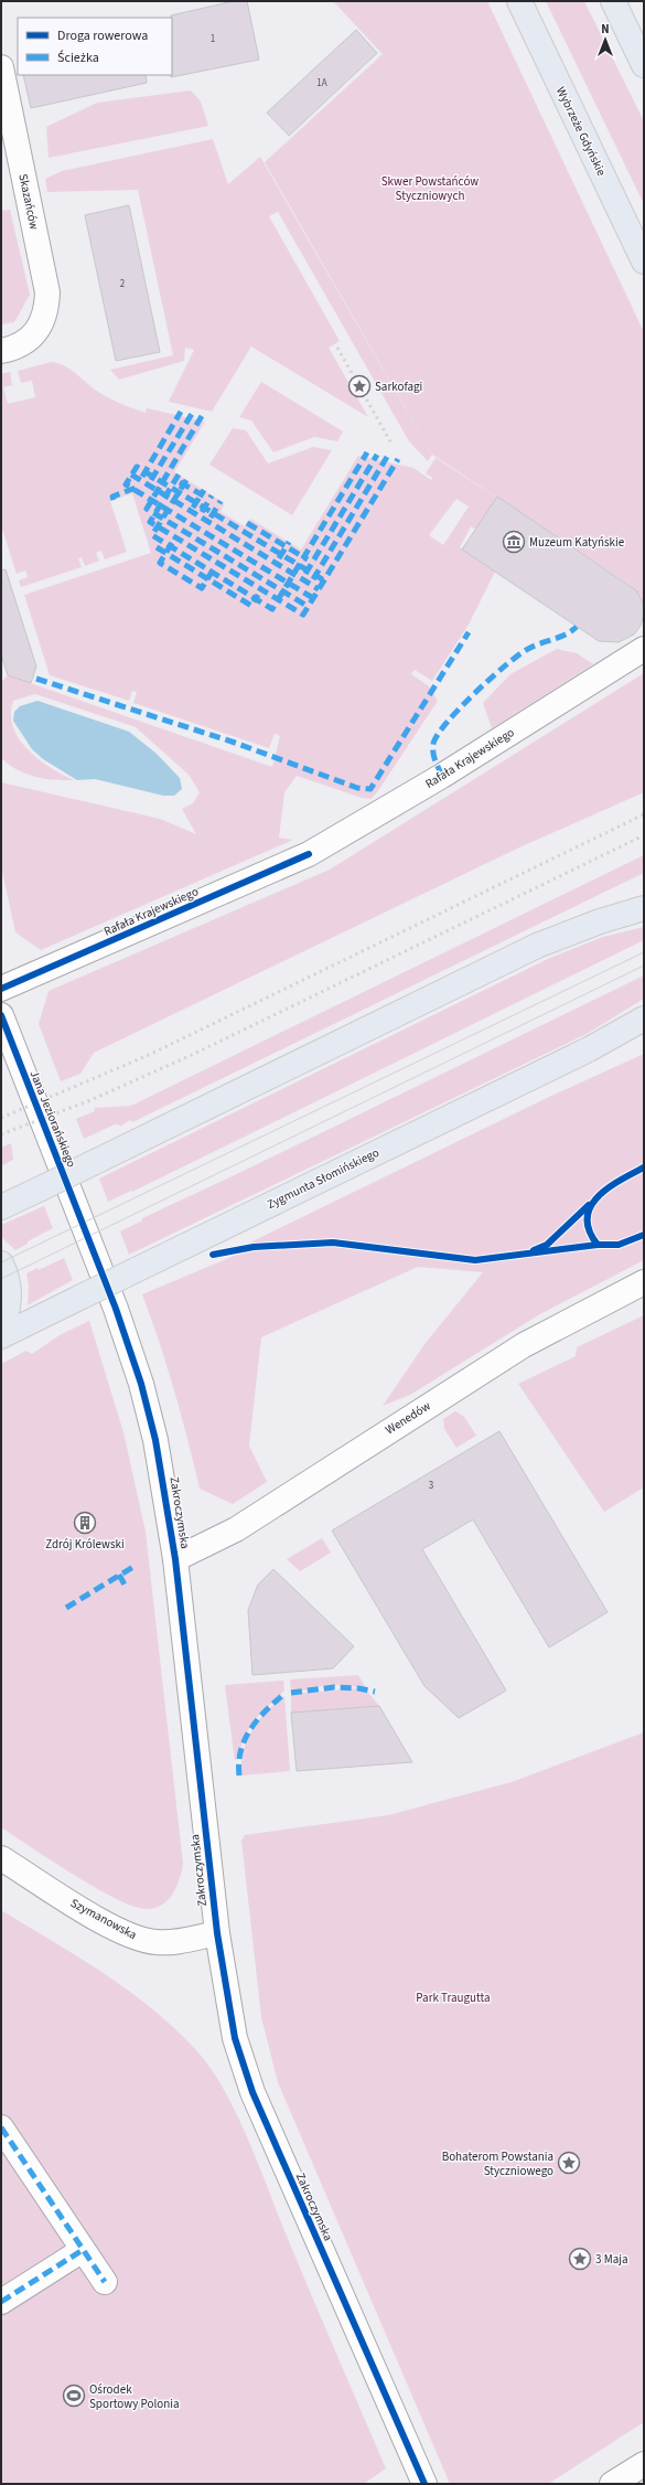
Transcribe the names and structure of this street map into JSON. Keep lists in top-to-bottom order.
{
  "streets": {
    "main road": ["Wybrzeże Gdyńskie", "Zygmunta Słomińskiego"],
    "street": [
      "Skazańców",
      "Rafała Krajewskiego",
      "Jana Jeziorańskiego",
      "Wenedów",
      "Zakroczymska",
      "Szymanowska"
    ]
  },
  "crossings": [
    ["Jana Jeziorańskiego", "Zakroczymska"],
    ["Wenedów", "Zakroczymska"],
    ["Zakroczymska", "Szymanowska"]
  ],
  "parks": ["Skwer Powstańców Styczniowych", "Park Traugutta"],
  "places": {
    "place": ["Sarkofagi", "Bohaterom Powstania Styczniowego", "3 Maja"],
    "museum": ["Muzeum Katyńskie"],
    "building": ["Zdrój Królewski"],
    "sports": ["Ośrodek Sportowy Polonia"]
  },
  "house_numbers": [
    "1",
    "1A",
    "2",
    "3"
  ],
  "legend": ["Droga rowerowa", "Ścieżka"],
  "north": "top"
}
